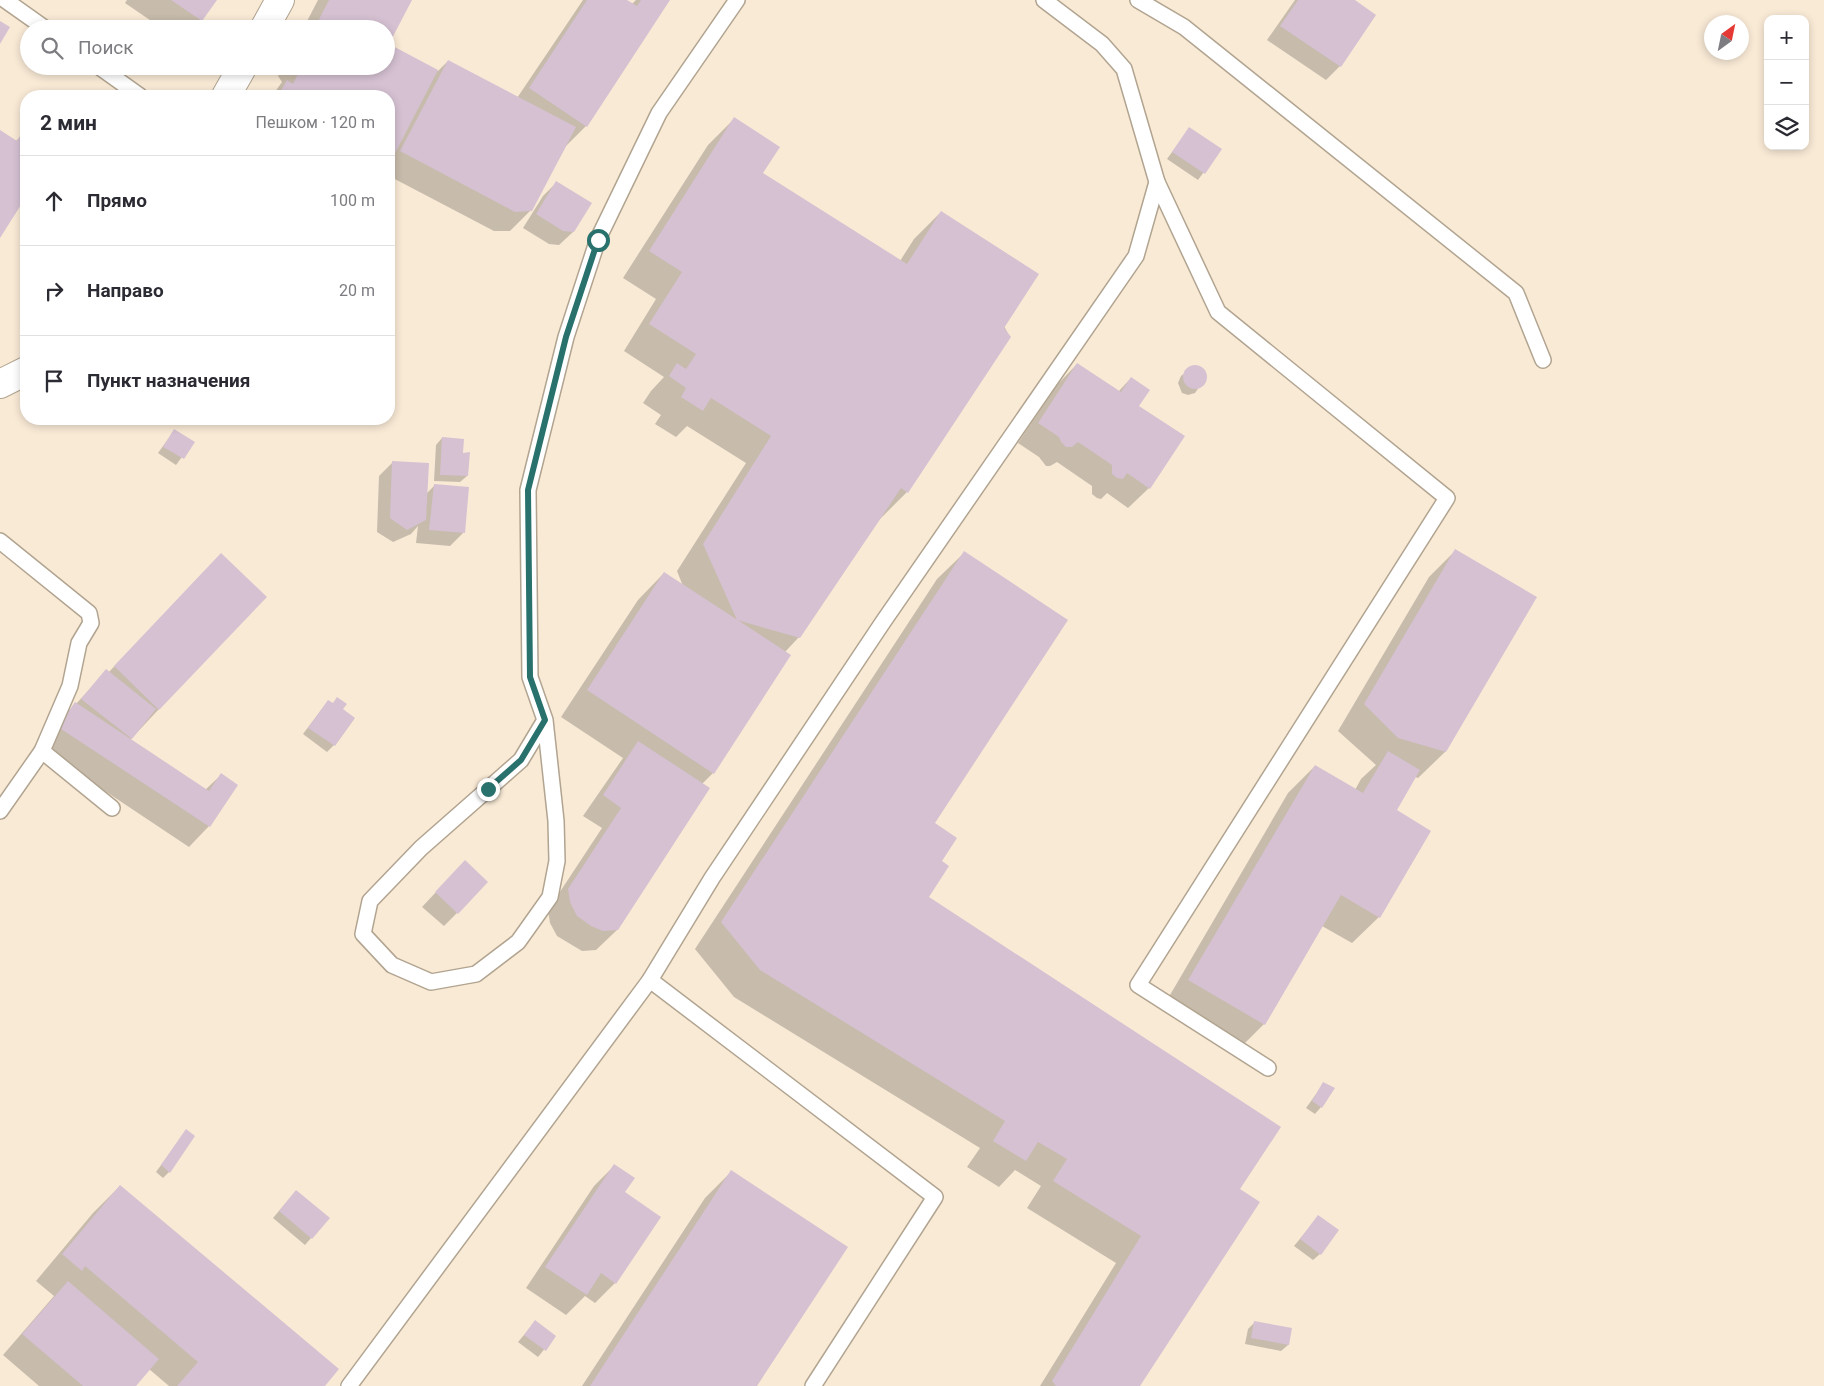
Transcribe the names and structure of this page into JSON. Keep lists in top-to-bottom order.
{
  "north": "top right",
  "page": {
    "map_buttons": ["+", "−"],
    "search": "Поиск",
    "heading": ["2 мин", "Пешком · 120 m"],
    "list": [
      ["Прямо", "100 m"],
      ["Направо", "20 m"],
      "Пункт назначения"
    ]
  }
}
